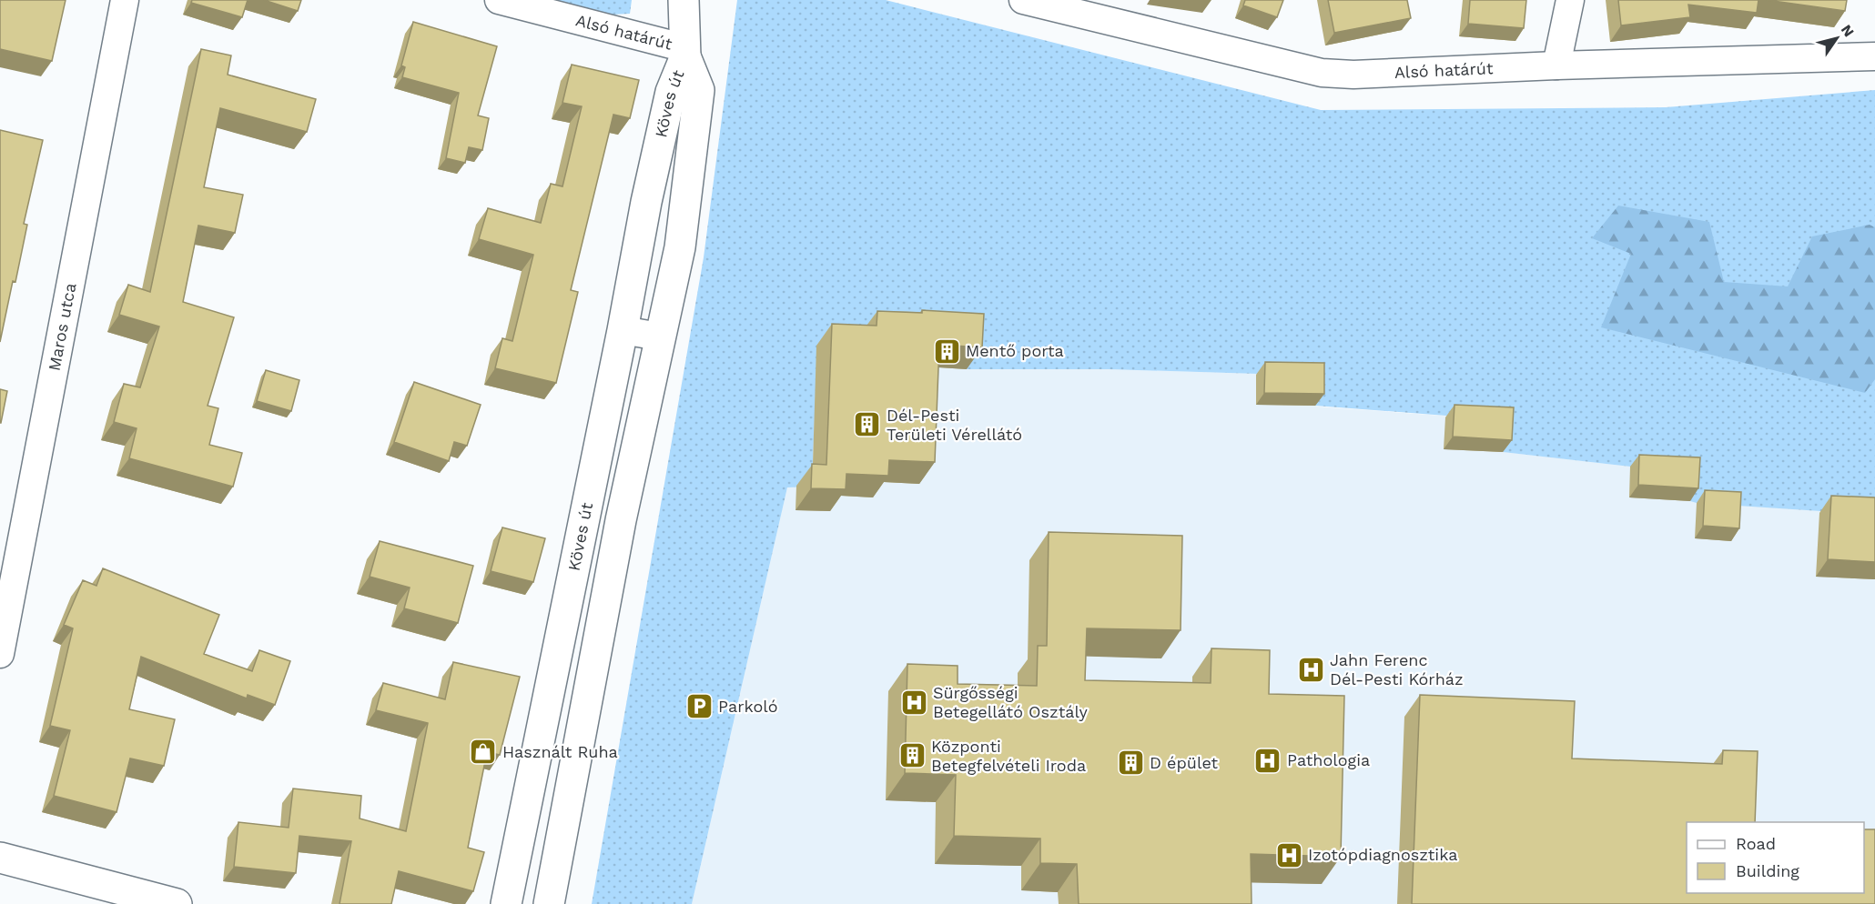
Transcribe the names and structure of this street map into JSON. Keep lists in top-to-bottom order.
{
  "streets": {
    "street": ["Alsó határút", "Köves út", "Maros utca"]
  },
  "crossings": [
    ["Alsó határút", "Köves út"]
  ],
  "places": {
    "building": [
      "Mentő porta",
      "Dél-Pesti Területi Vérellátó",
      "Központi Betegfelvételi Iroda",
      "D épület"
    ],
    "hospital": [
      "Jahn Ferenc Dél-Pesti Kórház",
      "Sürgősségi Betegellátó Osztály",
      "Pathologia",
      "Izotópdiagnosztika"
    ],
    "parking": ["Parkoló"],
    "shop": ["Használt Ruha"]
  },
  "legend": ["Road", "Building"],
  "north": "top right"
}
